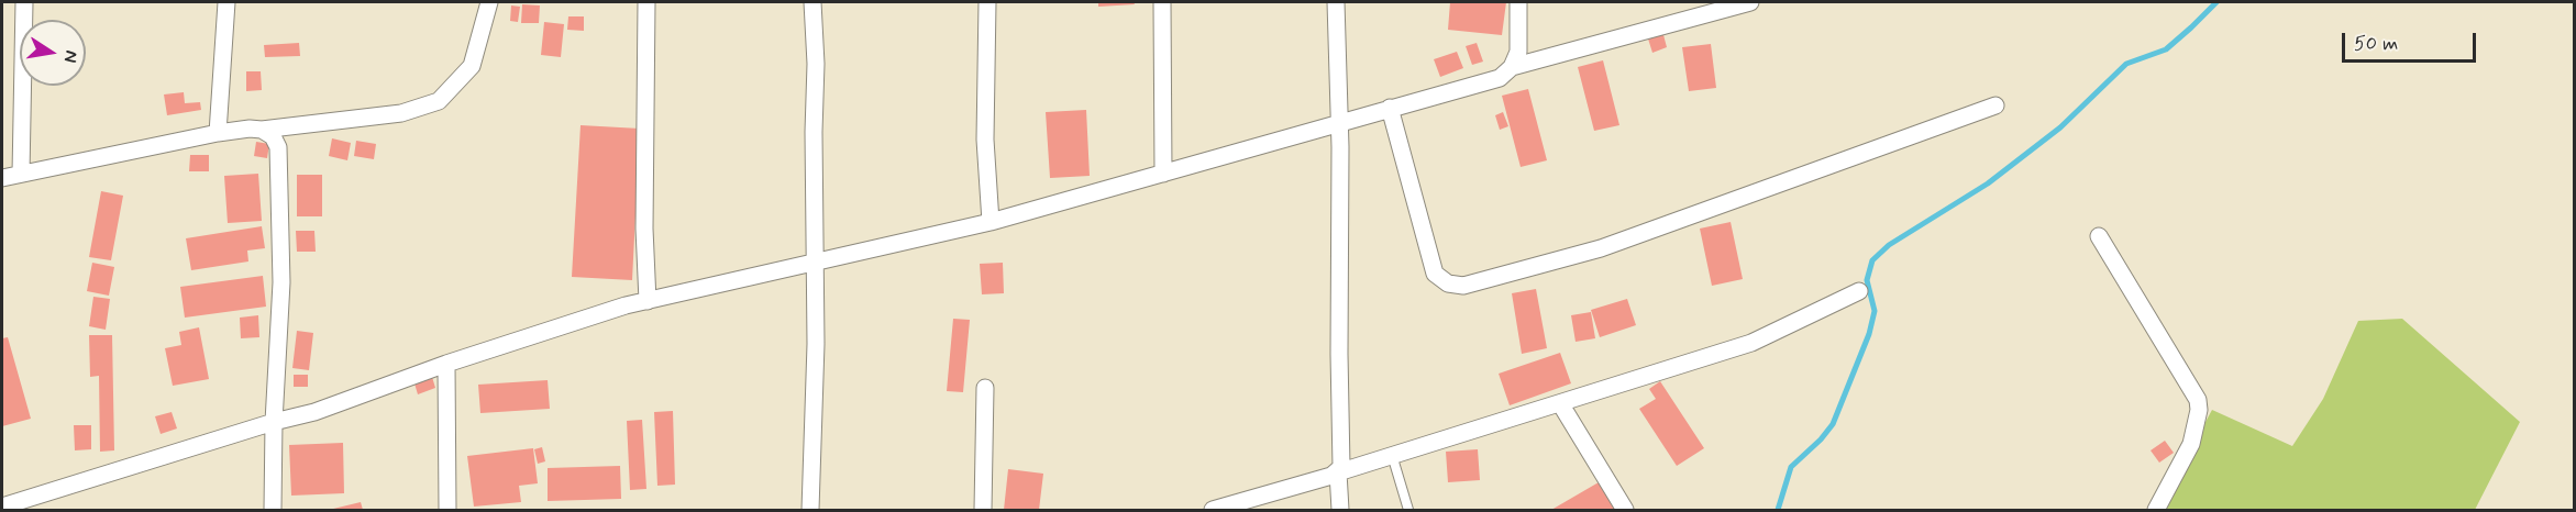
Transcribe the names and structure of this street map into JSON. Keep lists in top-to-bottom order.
{
  "scale_bar": "50 m",
  "north": "right"
}
